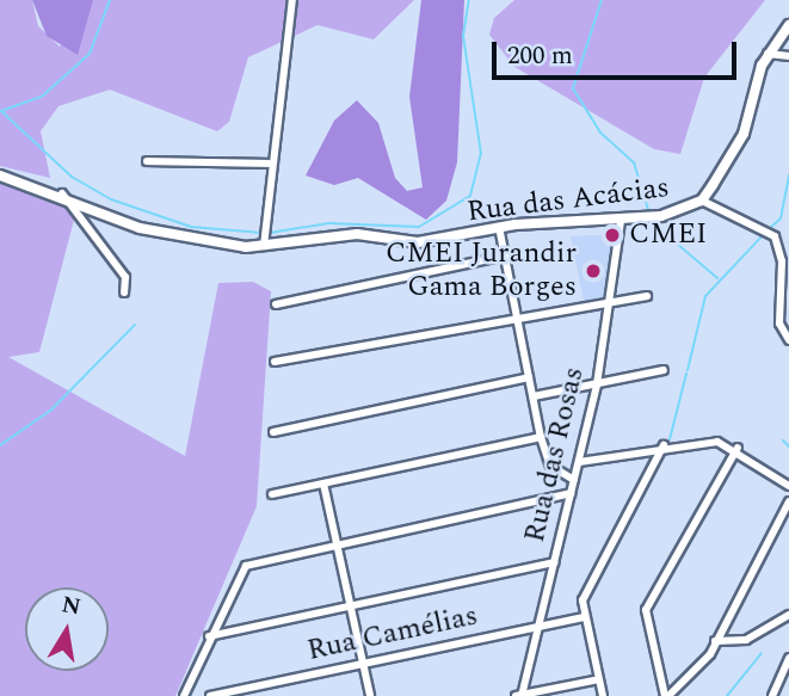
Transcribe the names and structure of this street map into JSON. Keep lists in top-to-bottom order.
{
  "streets": {
    "street": ["Rua das Acácias", "Rua das Rosas", "Rua Camélias"]
  },
  "crossings": [
    ["Rua das Acácias", "Rua das Rosas"],
    ["Rua das Rosas", "Rua Camélias"]
  ],
  "places": ["CMEI", "CMEI Jurandir Gama Borges"],
  "scale_bar": "200 m",
  "north": "top"
}
